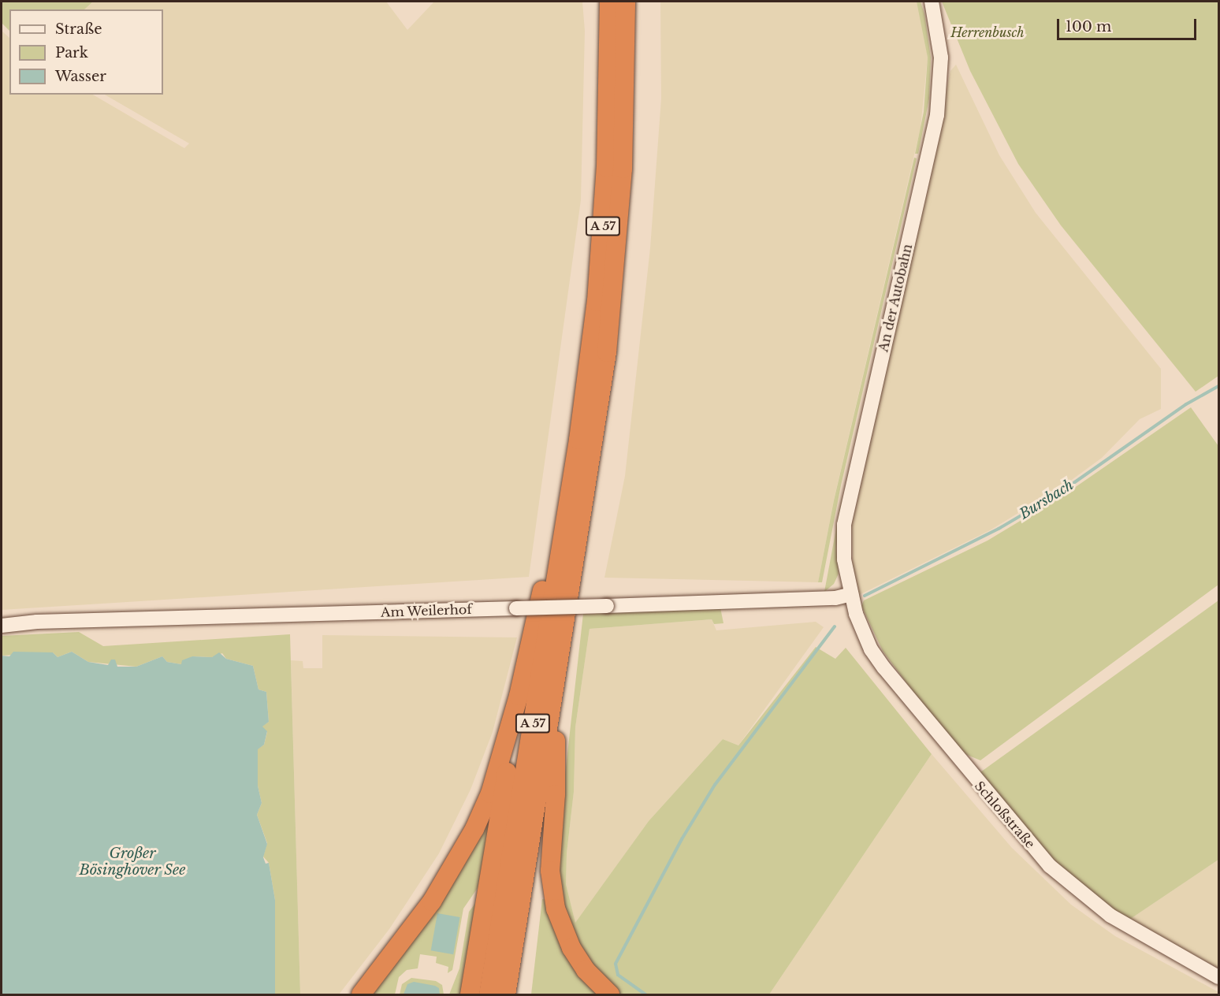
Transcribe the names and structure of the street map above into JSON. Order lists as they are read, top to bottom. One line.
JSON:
{"streets":{"highway":["A 57"],"main road":["An der Autobahn","Am Weilerhof","Schloßstraße"]},"crossings":[["An der Autobahn","Am Weilerhof"],["An der Autobahn","Schloßstraße"],["Am Weilerhof","Schloßstraße"]],"water":["Bursbach","Großer Bösinghover See"],"parks":["Herrenbusch"],"legend":["Straße","Park","Wasser"],"scale_bar":"100 m"}
